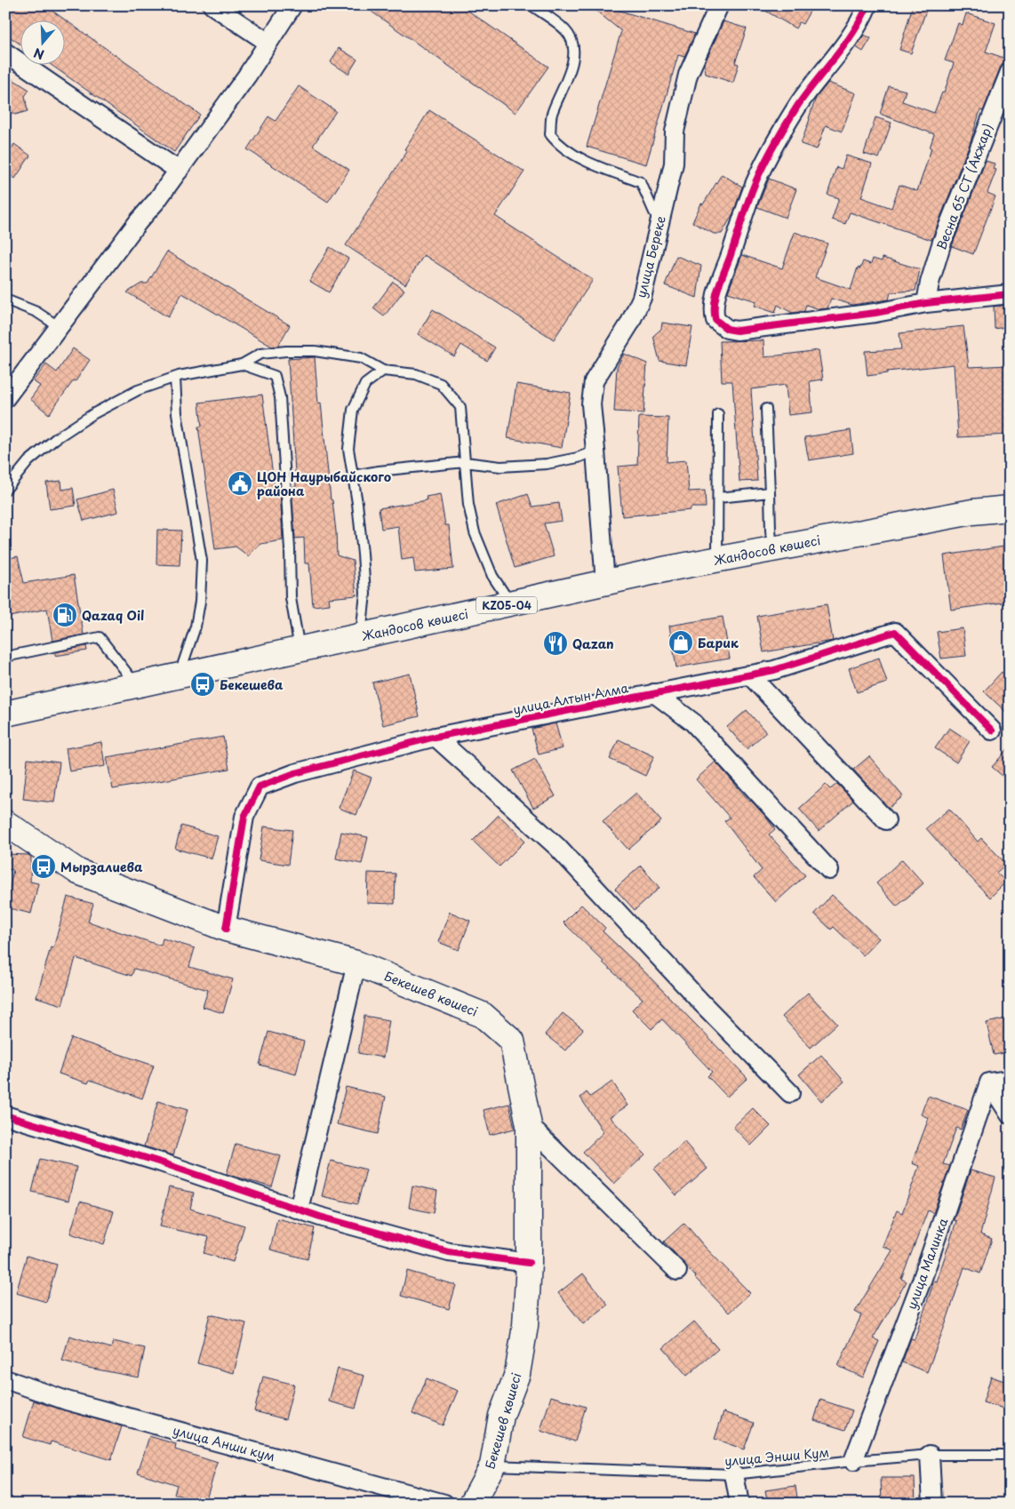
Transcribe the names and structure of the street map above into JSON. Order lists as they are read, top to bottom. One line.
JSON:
{"streets":{"main road":["Жандосов көшесі","KZ05-04","Бекешев көшесі"],"street":["Весна 65 СТ (Акжар)","улица Береке","улица Алтын Алма","улица Малинка","улица Анши кум"],"lane":["улица Энши Кум"]},"crossings":[["улица Береке","Жандосов көшесі"],["улица Алтын Алма","Бекешев көшесі"],["Бекешев көшесі","улица Энши Кум"],["улица Малинка","улица Энши Кум"]],"places":{"public building":["ЦОН Наурыбайского района"],"fuel station":["Qazaq Oil"],"shop":["Барик"],"restaurant":["Qazan"],"bus stop":["Бекешева","Мырзалиева"]},"north":"bottom"}
